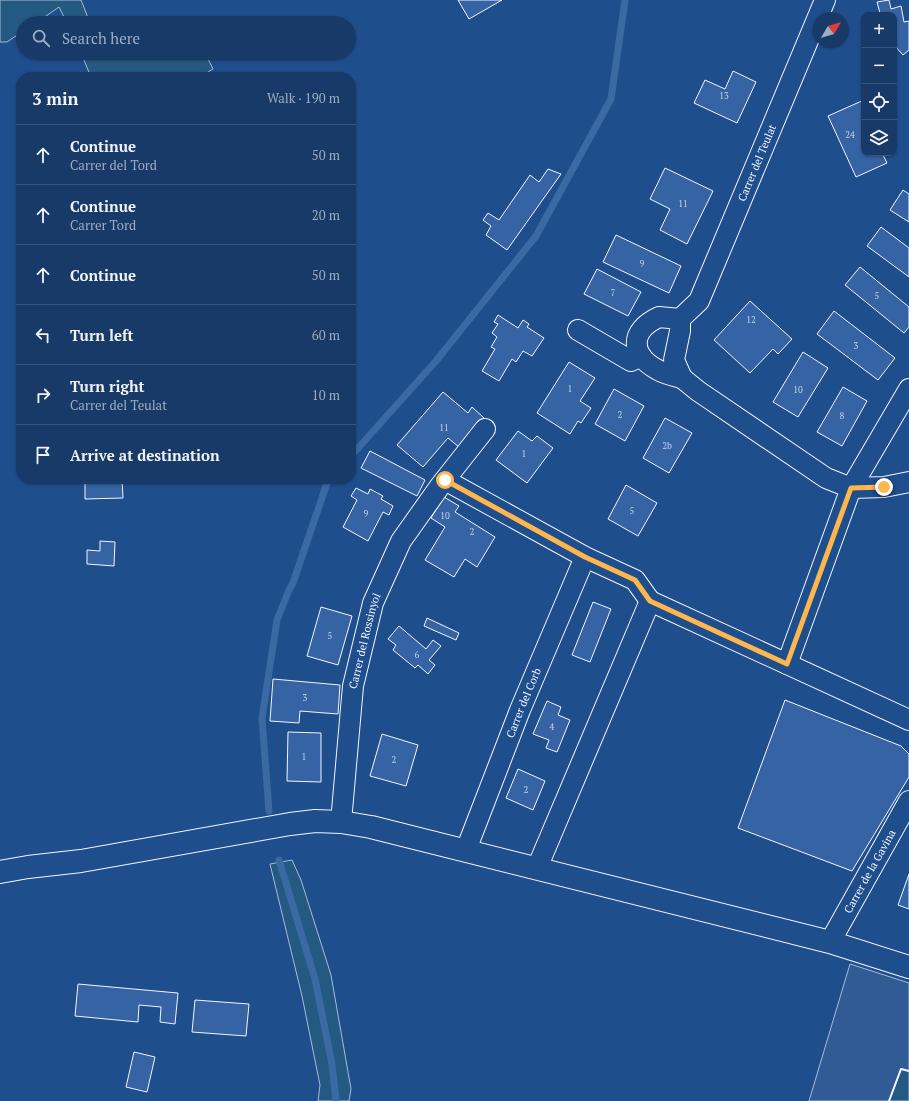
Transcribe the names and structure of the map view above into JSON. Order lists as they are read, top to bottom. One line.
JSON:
{"streets":{"street":["Carrer del Teulat","Carrer del Rossinyol","Carrer del Corb","Carrer de la Gavina"]},"house_numbers":["13","24","11","9","7","5","12","3","1","10","2","8","11","2b","1","5","9","10","2","5","6","3","4","1","2","2"],"north":"top right","page":{"map_buttons":["+","−"],"search":"Search here","heading":["3 min","Walk · 190 m"],"list":[["Continue","Carrer del Tord","50 m"],["Continue","Carrer Tord","20 m"],["Continue","50 m"],["Turn left","60 m"],["Turn right","Carrer del Teulat","10 m"],"Arrive at destination"]}}
